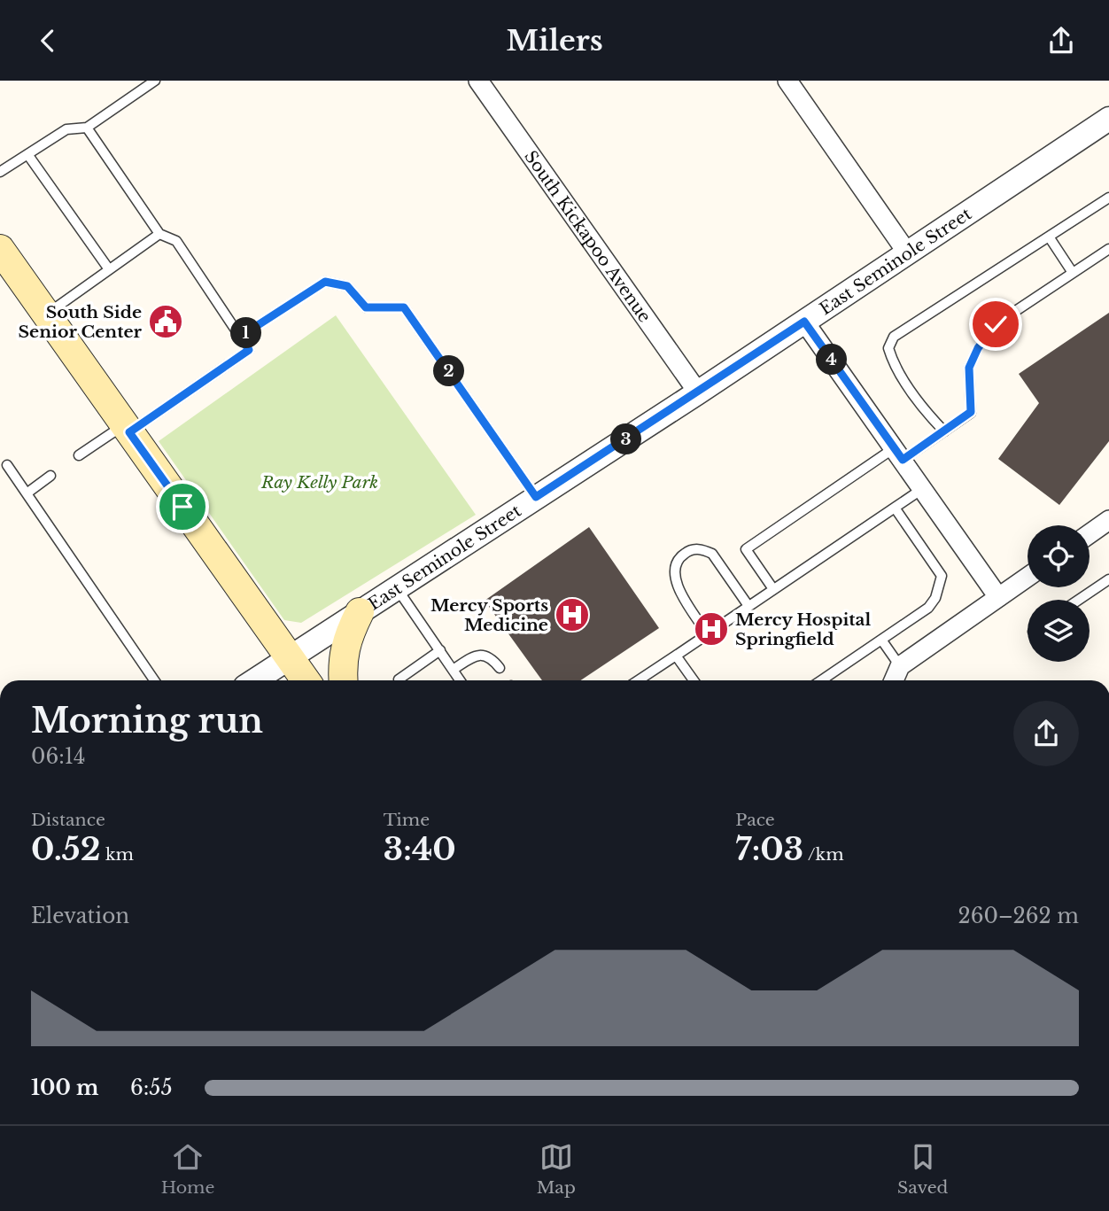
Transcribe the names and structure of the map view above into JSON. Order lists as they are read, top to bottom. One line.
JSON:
{"streets":{"street":["South Kickapoo Avenue","East Seminole Street"]},"crossings":[["South Kickapoo Avenue","East Seminole Street"]],"parks":["Ray Kelly Park"],"places":{"public building":["South Side Senior Center"],"hospital":["Mercy Sports Medicine","Mercy Hospital Springfield"]},"page":{"header":"Milers","pins":["1","4","2","3"],"heading":["Morning run","06:14"],"stats":[["Distance","0.52 km"],["Time","3:40"],["Pace","7:03 /km"]],"chart":["Elevation","260–262 m"],"list":[{"name":"100 m","note":"6:55"}],"tabs":["Home","Map","Saved"]}}
